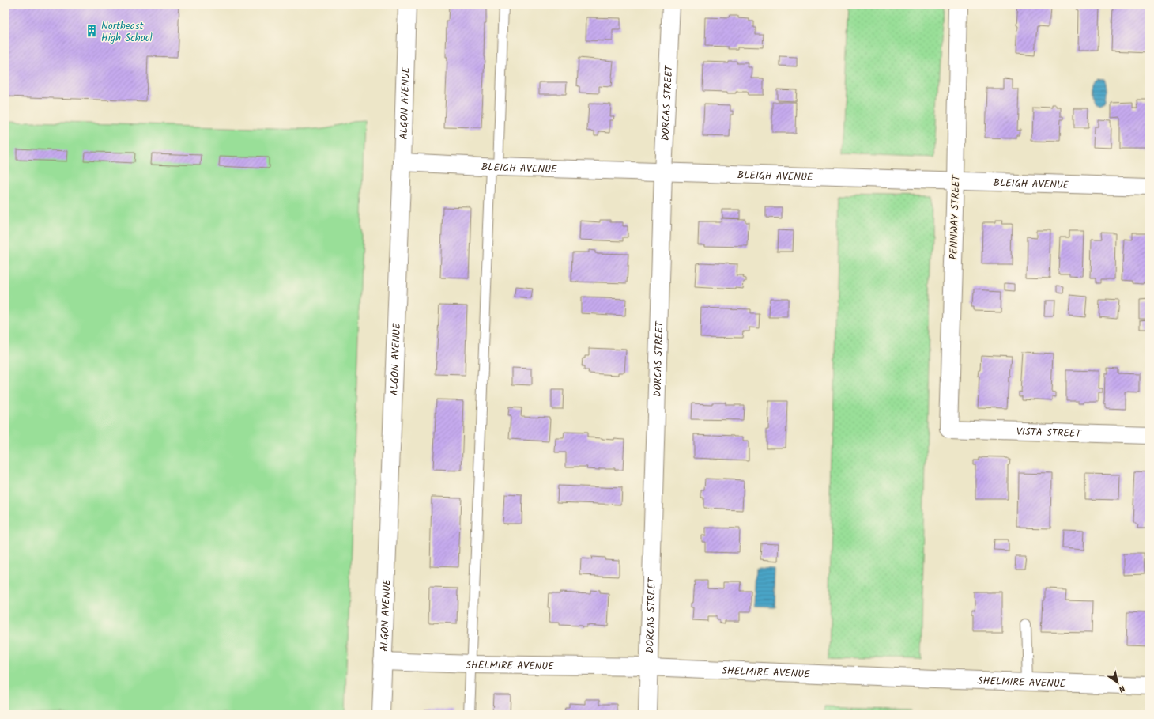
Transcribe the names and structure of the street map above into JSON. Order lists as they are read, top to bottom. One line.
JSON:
{"streets":{"street":["ALGON AVENUE","DORCAS STREET","BLEIGH AVENUE","PENNWAY STREET","VISTA STREET","SHELMIRE AVENUE"]},"crossings":[["ALGON AVENUE","BLEIGH AVENUE"],["ALGON AVENUE","SHELMIRE AVENUE"],["DORCAS STREET","BLEIGH AVENUE"],["DORCAS STREET","SHELMIRE AVENUE"],["BLEIGH AVENUE","PENNWAY STREET"],["PENNWAY STREET","VISTA STREET"]],"places":{"building":["Northeast High School"]},"north":"bottom right"}
